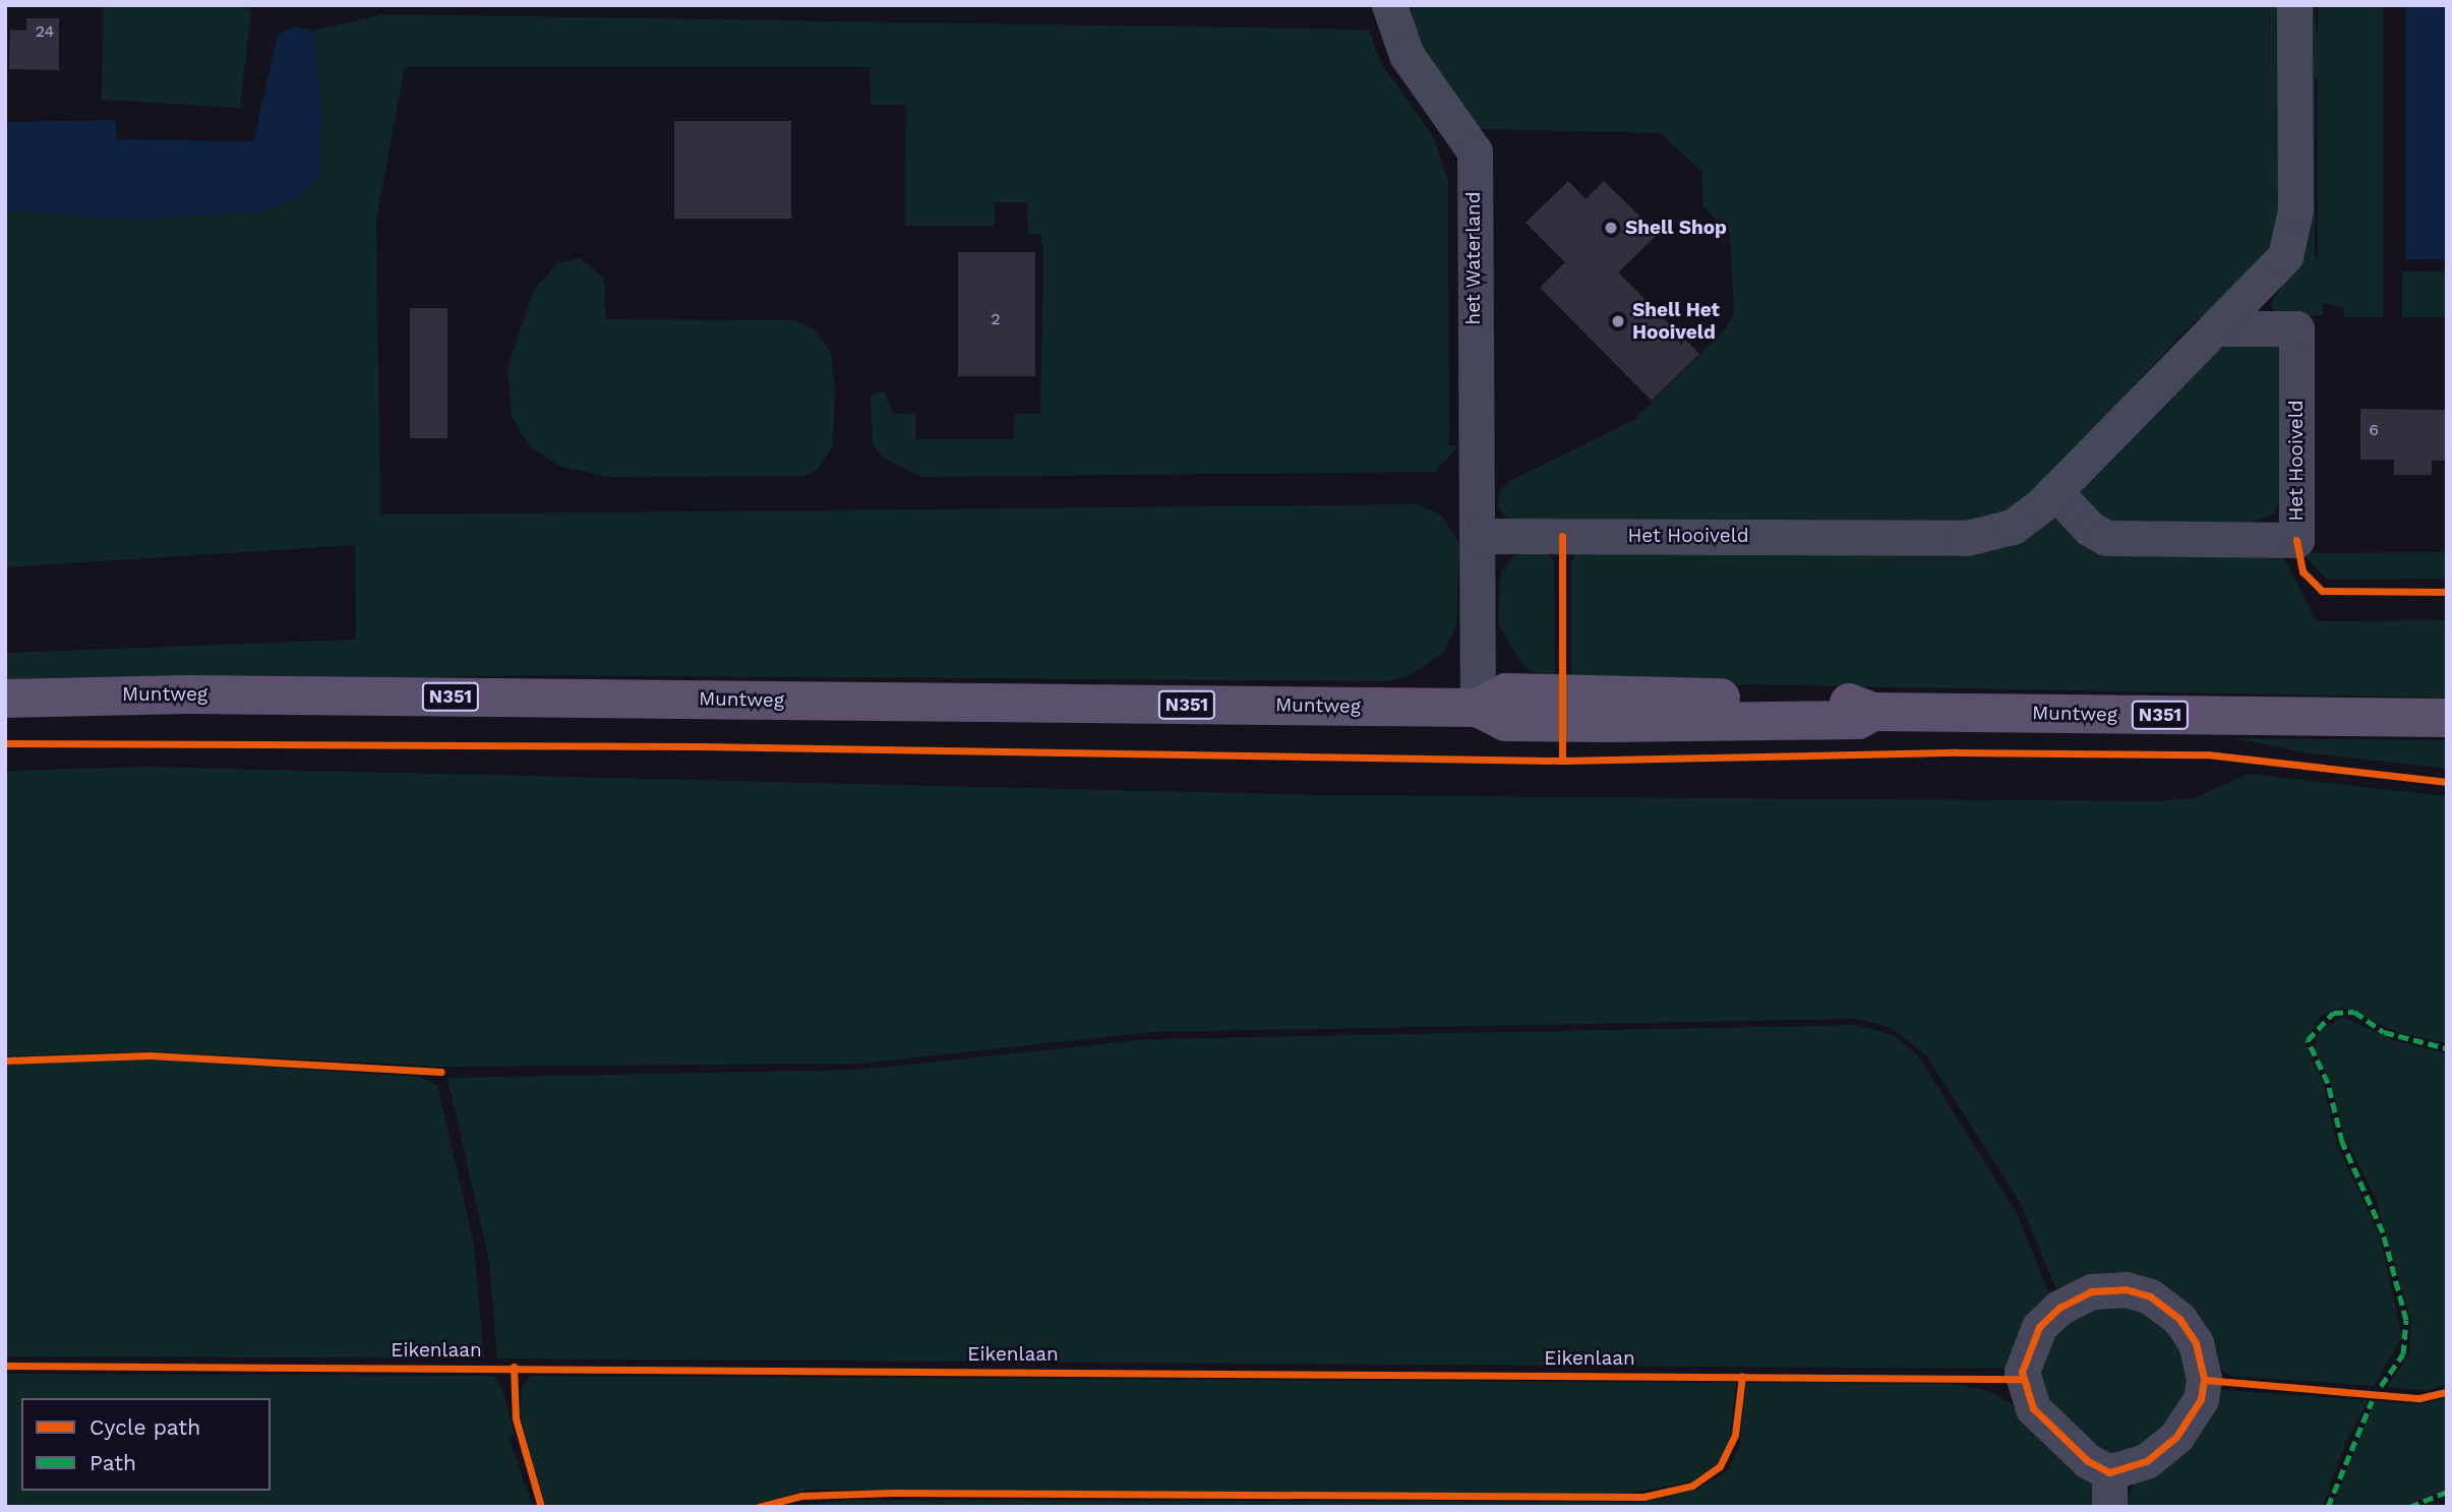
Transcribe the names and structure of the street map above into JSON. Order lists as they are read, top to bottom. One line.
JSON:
{"streets":{"main road":["Muntweg","N351"],"street":["het Waterland","Het Hooiveld"],"cycle path":["Eikenlaan"]},"crossings":[["het Waterland","Het Hooiveld"]],"places":["Shell Shop","Shell Het Hooiveld"],"house_numbers":["24","2","6"],"legend":["Cycle path","Path"]}
